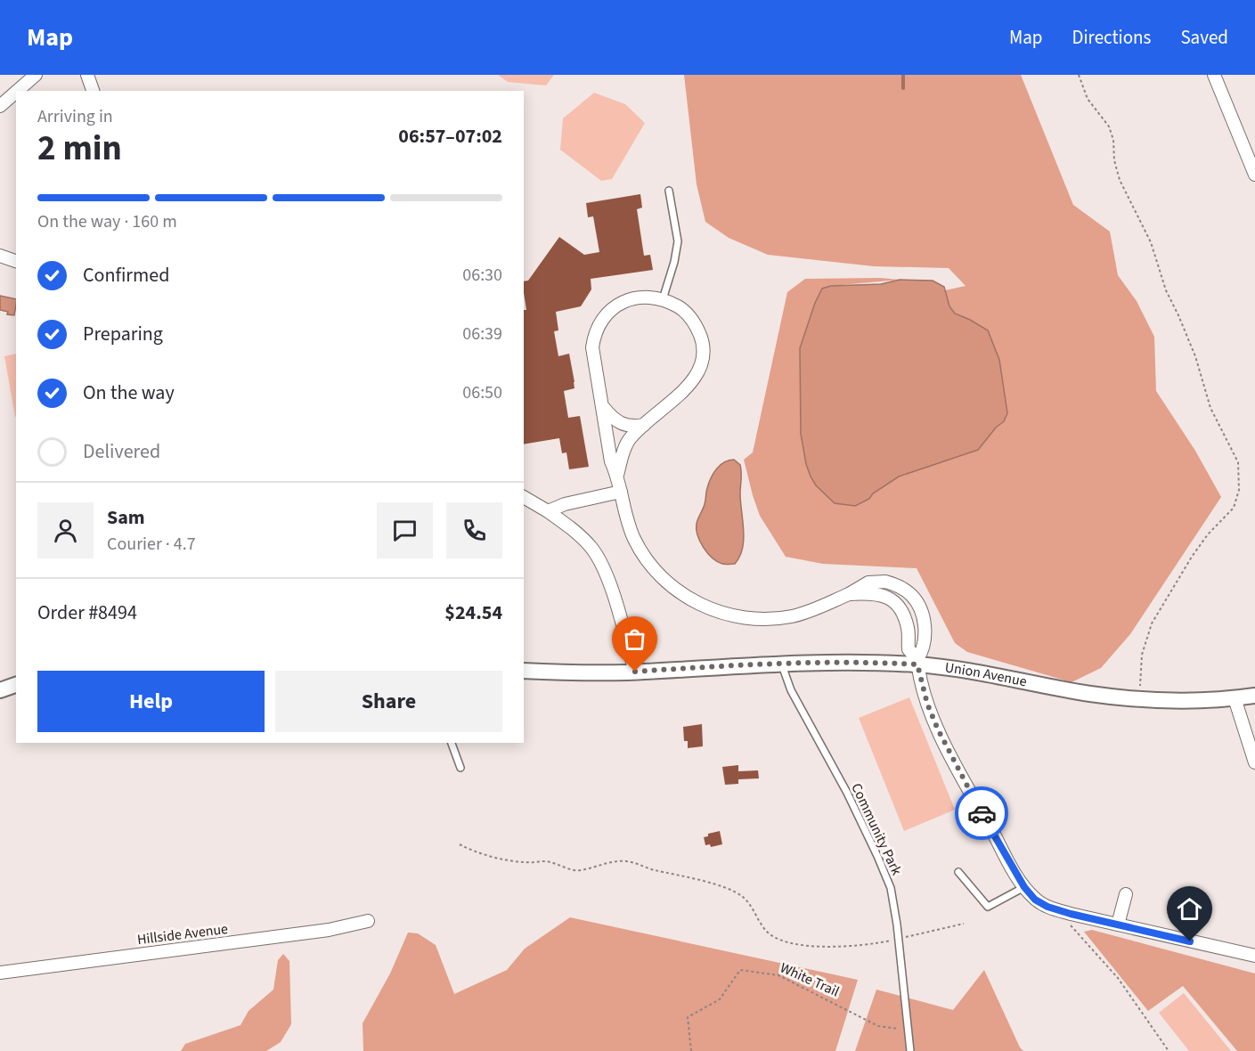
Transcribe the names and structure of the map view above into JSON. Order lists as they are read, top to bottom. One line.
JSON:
{"streets":{"street":["Union Avenue","Hillside Avenue"],"lane":["Community Park"],"path":["White Trail"]},"crossings":[["Union Avenue","Community Park"],["Community Park","White Trail"]],"page":{"header":"Map","nav":["Map","Directions","Saved"],"heading":["2 min","Arriving in","06:57–07:02"],"panel":["Sam","Courier · 4.7","Order #8494","$24.54"],"bar":"On the way · 160 m","list":[["Confirmed","06:30"],["Preparing","06:39"],["On the way","06:50"],"Delivered"],"buttons":["Help","Share"]}}
